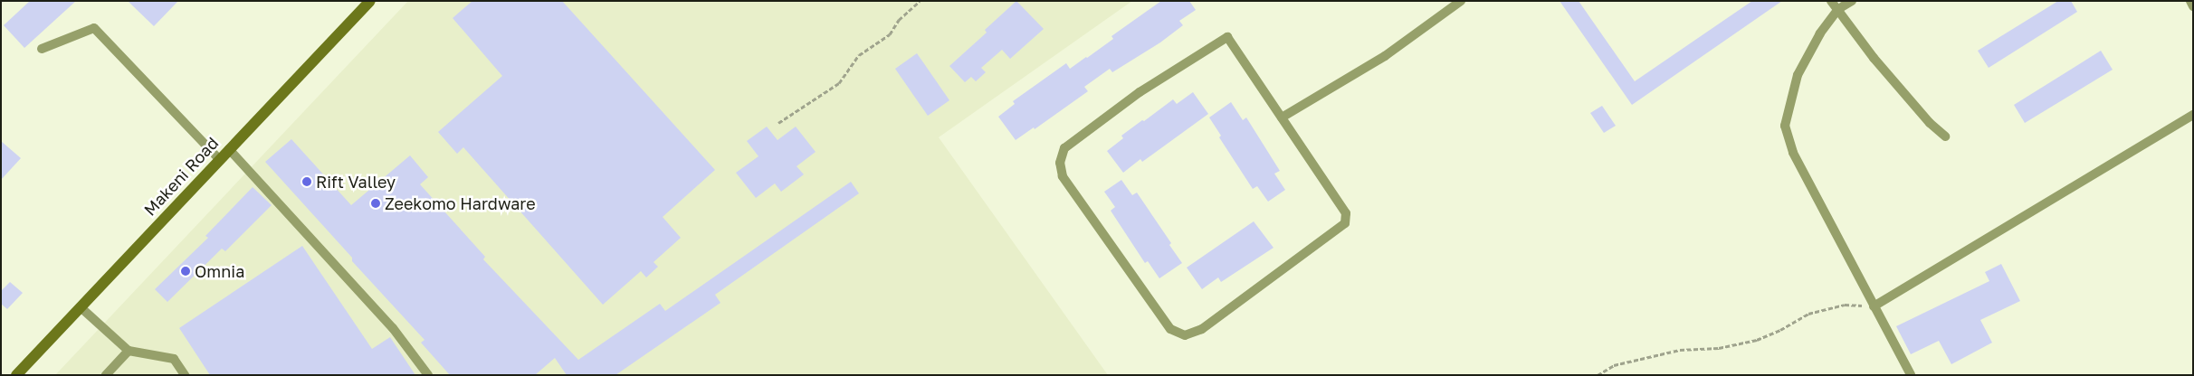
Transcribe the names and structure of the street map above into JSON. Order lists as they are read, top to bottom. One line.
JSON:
{"streets":{"main road":["Makeni Road"]},"places":["Rift Valley","Zeekomo Hardware","Omnia"]}
